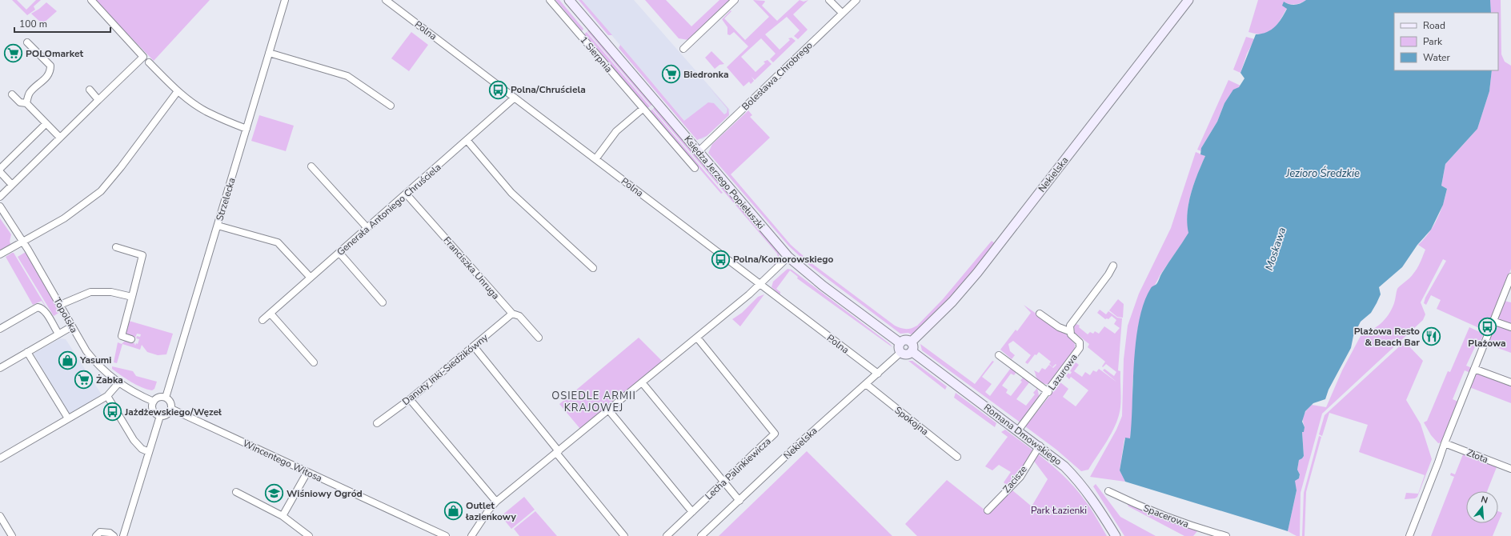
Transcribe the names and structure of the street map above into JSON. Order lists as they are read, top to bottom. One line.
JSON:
{"streets":{"street":["Polna","1 Sierpnia","Bolesława Chrobrego","Nekielska","Księdza Jerzego Popiełuszki","Strzelecka","Generała Antoniego Chruściela","Franciszka Unruga","Topolska","Danuty Inki-Siedzikówny","Lazurowa","Spokojna","Romana Dmowskiego","Złota","Wincentego Witosa","Lecha Palinkiewicza","Zacisze","Spacerowa"]},"crossings":[["Polna","Nekielska"],["Polna","Generała Antoniego Chruściela"],["Bolesława Chrobrego","Księdza Jerzego Popiełuszki"],["Nekielska","Księdza Jerzego Popiełuszki"],["Nekielska","Spokojna"],["Nekielska","Romana Dmowskiego"],["Księdza Jerzego Popiełuszki","Romana Dmowskiego"],["Strzelecka","Topolska"],["Strzelecka","Wincentego Witosa"],["Generała Antoniego Chruściela","Franciszka Unruga"],["Franciszka Unruga","Danuty Inki-Siedzikówny"],["Topolska","Wincentego Witosa"],["Lazurowa","Romana Dmowskiego"],["Romana Dmowskiego","Zacisze"]],"districts":["OSIEDLE ARMII KRAJOWEJ"],"water":["Jezioro Średzkie","Moskawa"],"parks":["Park Łazienki"],"places":{"supermarket":["POLOmarket","Biedronka","Żabka"],"bus stop":["Polna/Chruściela","Polna/Komorowskiego","Plażowa","Jażdżewskiego/Węzeł"],"restaurant":["Plażowa Resto & Beach Bar"],"shop":["Yasumi","Outlet łazienkowy"],"school or university":["Wiśniowy Ogród"]},"legend":["Road","Park","Water"],"scale_bar":"100 m","north":"top"}
